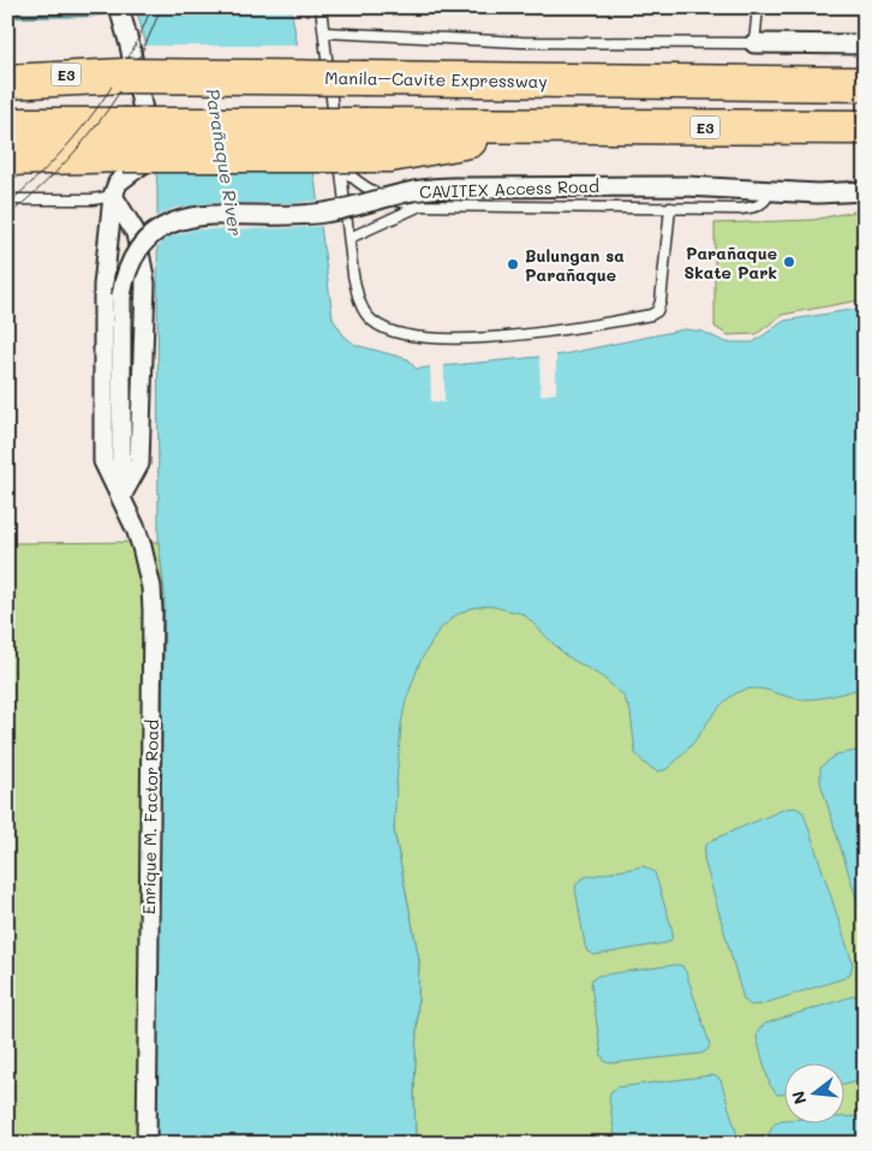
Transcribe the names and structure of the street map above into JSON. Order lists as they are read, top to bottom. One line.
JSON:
{"streets":{"highway":["E3","Manila–Cavite Expressway"],"street":["CAVITEX Access Road","Enrique M. Factor Road"]},"crossings":[["CAVITEX Access Road","Enrique M. Factor Road"]],"water":["Parañaque River"],"places":["Parañaque Skate Park","Bulungan sa Parañaque"],"north":"left"}
